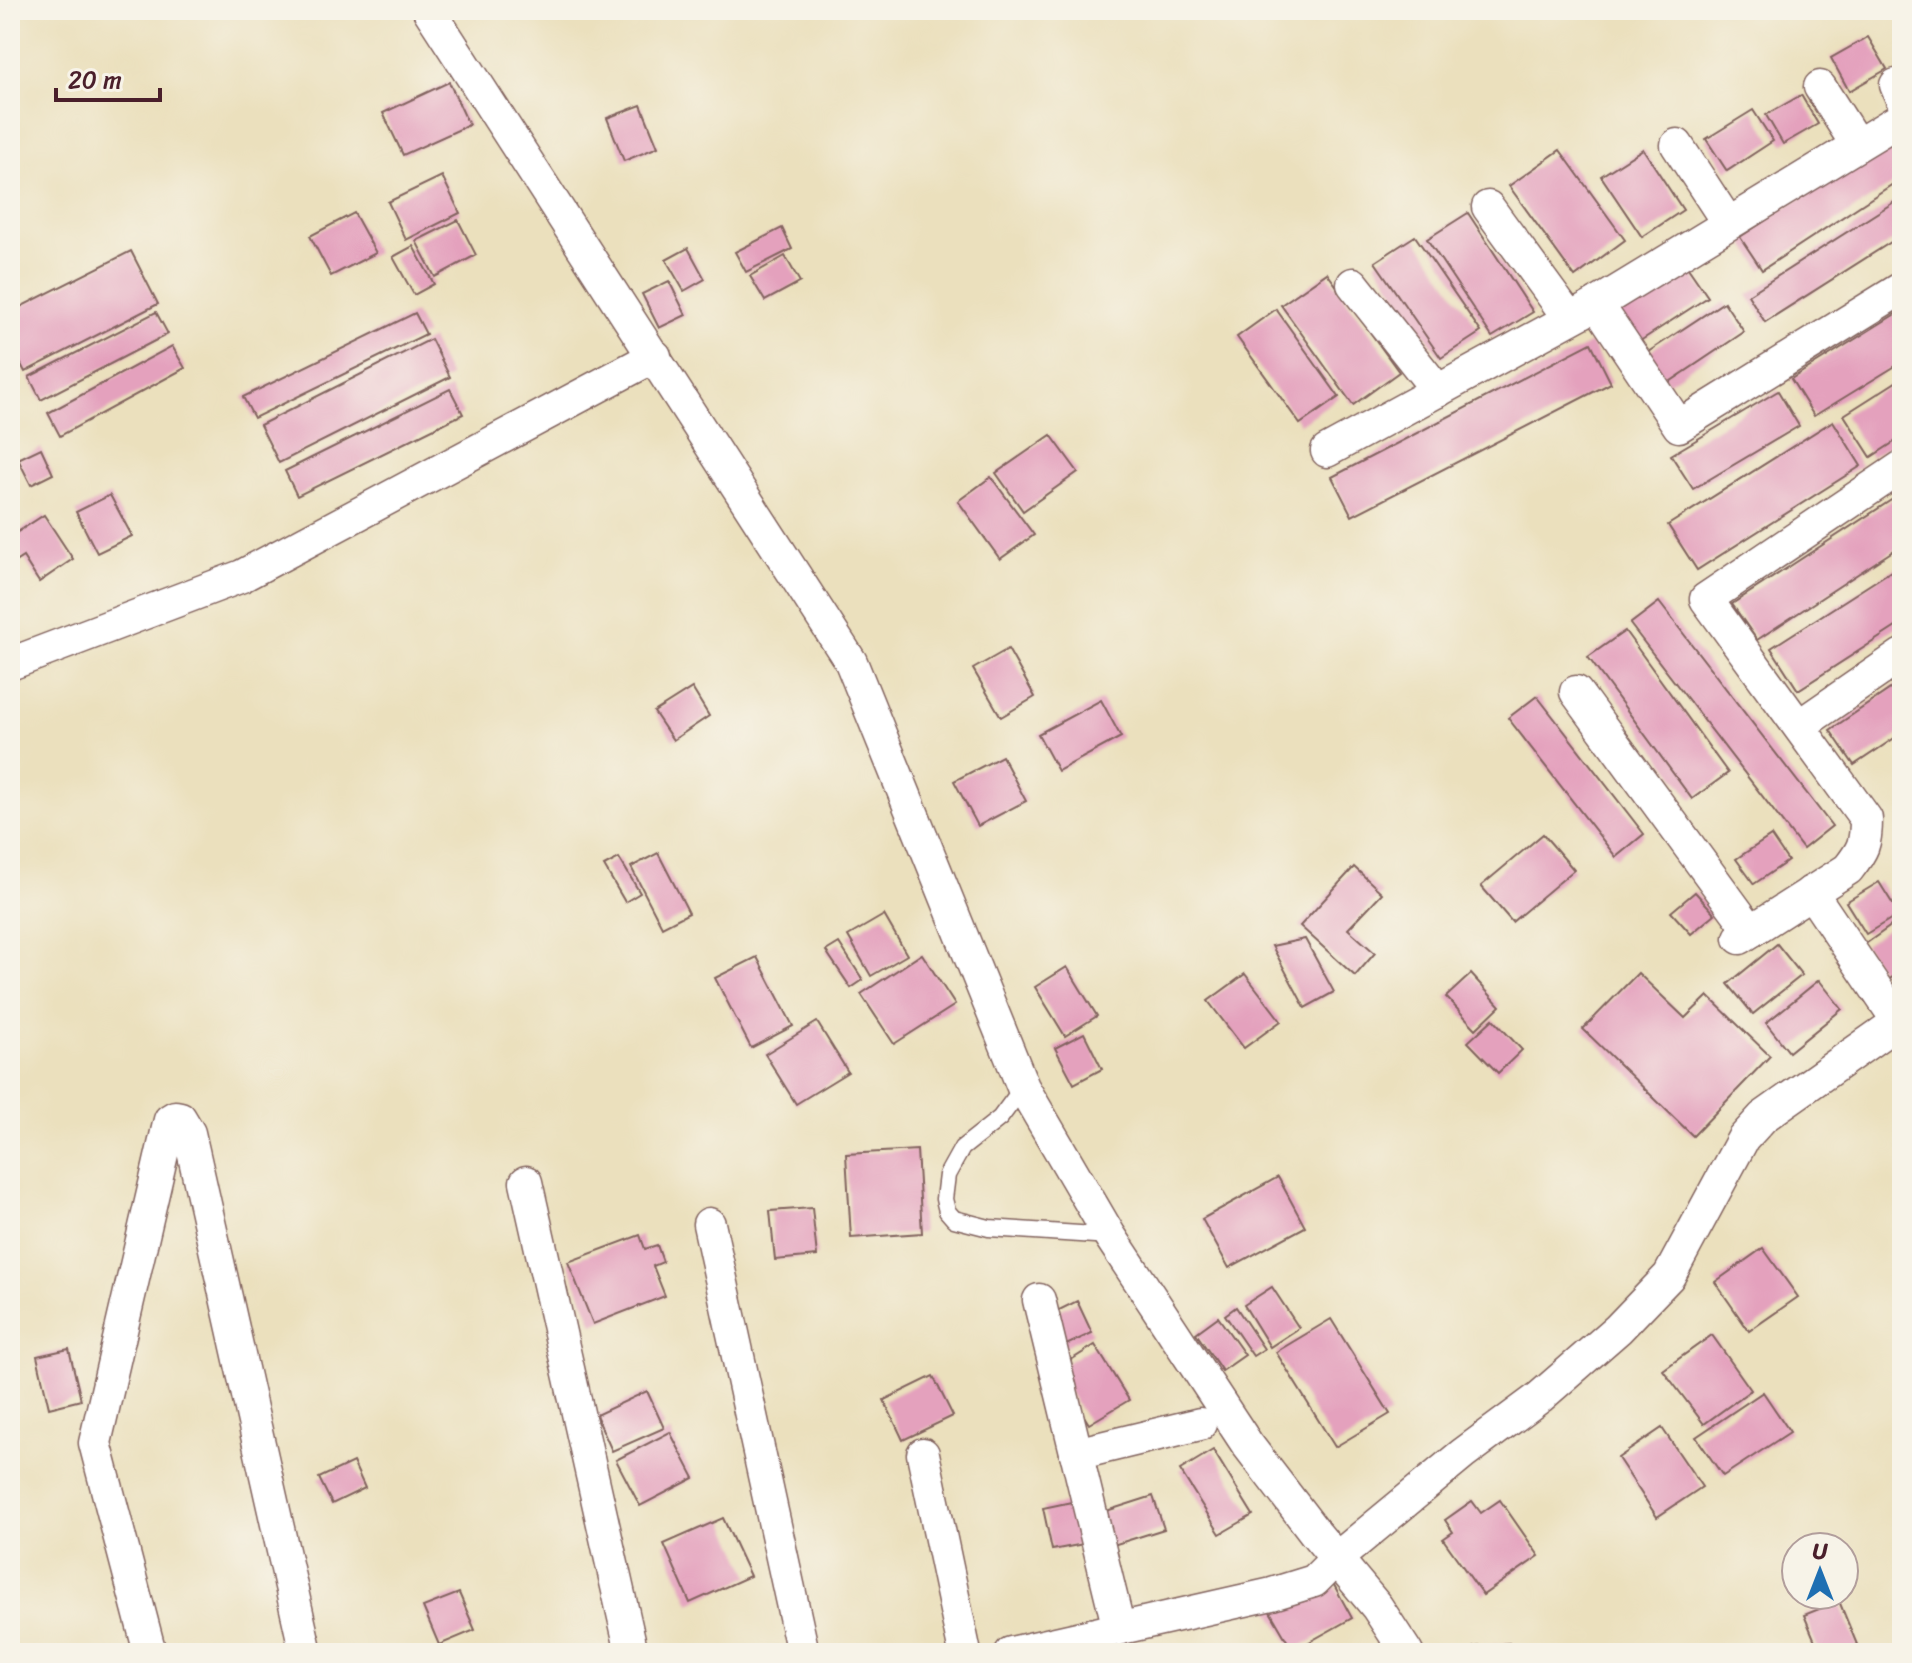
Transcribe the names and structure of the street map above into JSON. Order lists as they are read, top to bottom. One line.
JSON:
{"scale_bar":"20 m","north":"top"}
